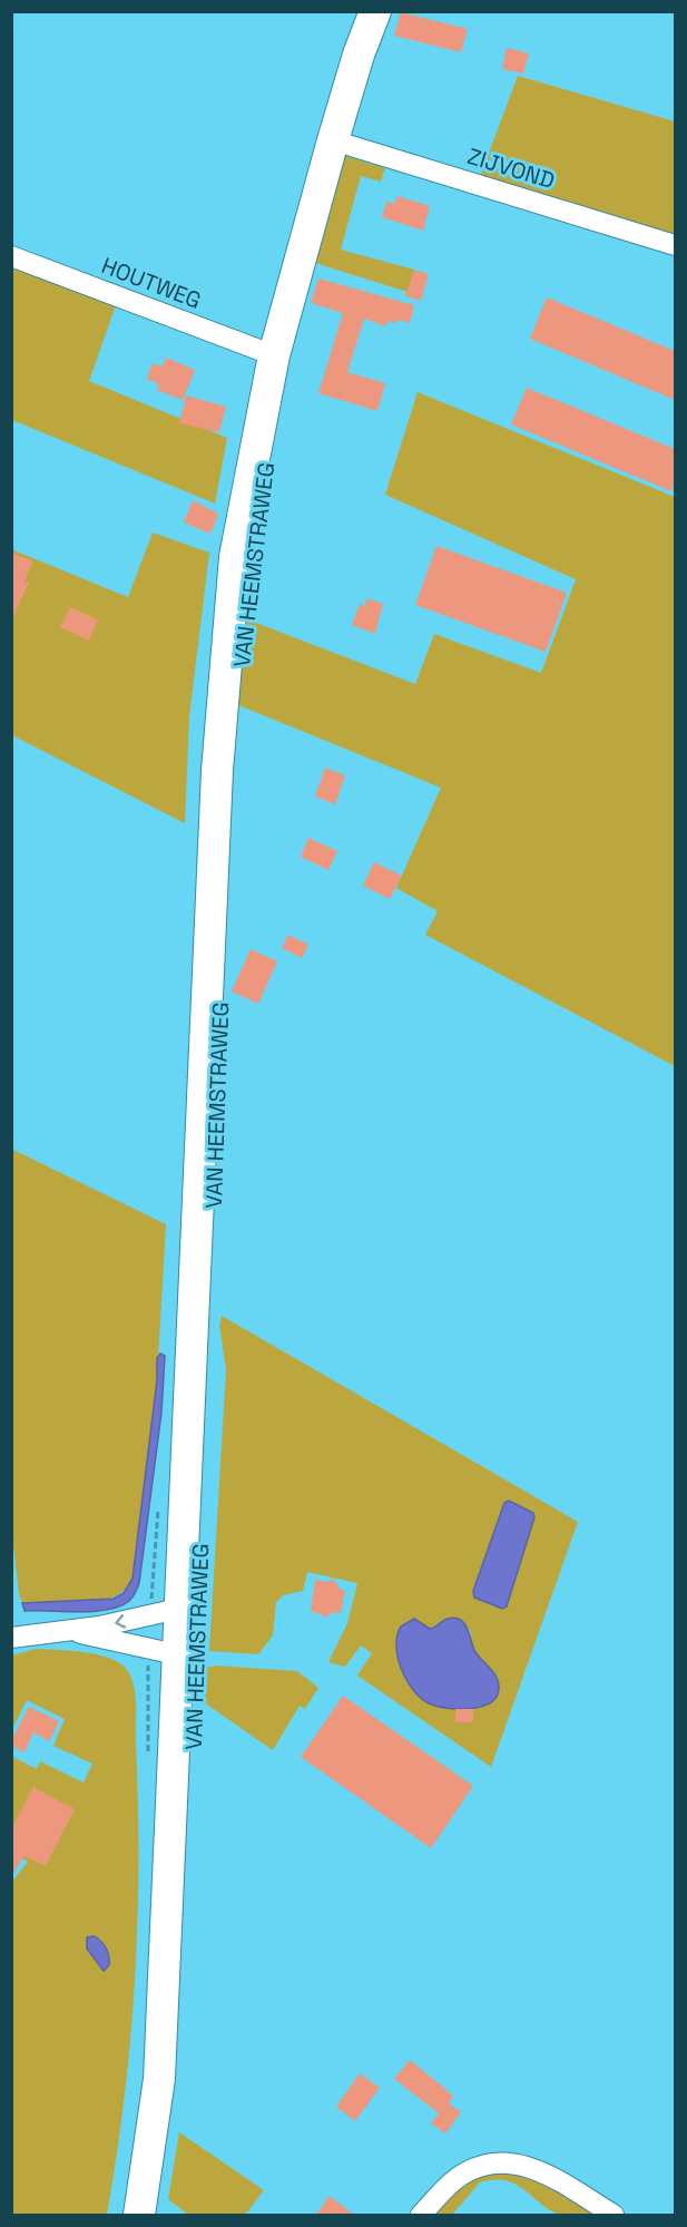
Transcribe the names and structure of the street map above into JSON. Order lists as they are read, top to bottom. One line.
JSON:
{"streets":{"main road":["VAN HEEMSTRAWEG"],"street":["ZIJVOND","HOUTWEG"]},"crossings":[["ZIJVOND","VAN HEEMSTRAWEG"],["HOUTWEG","VAN HEEMSTRAWEG"]]}
